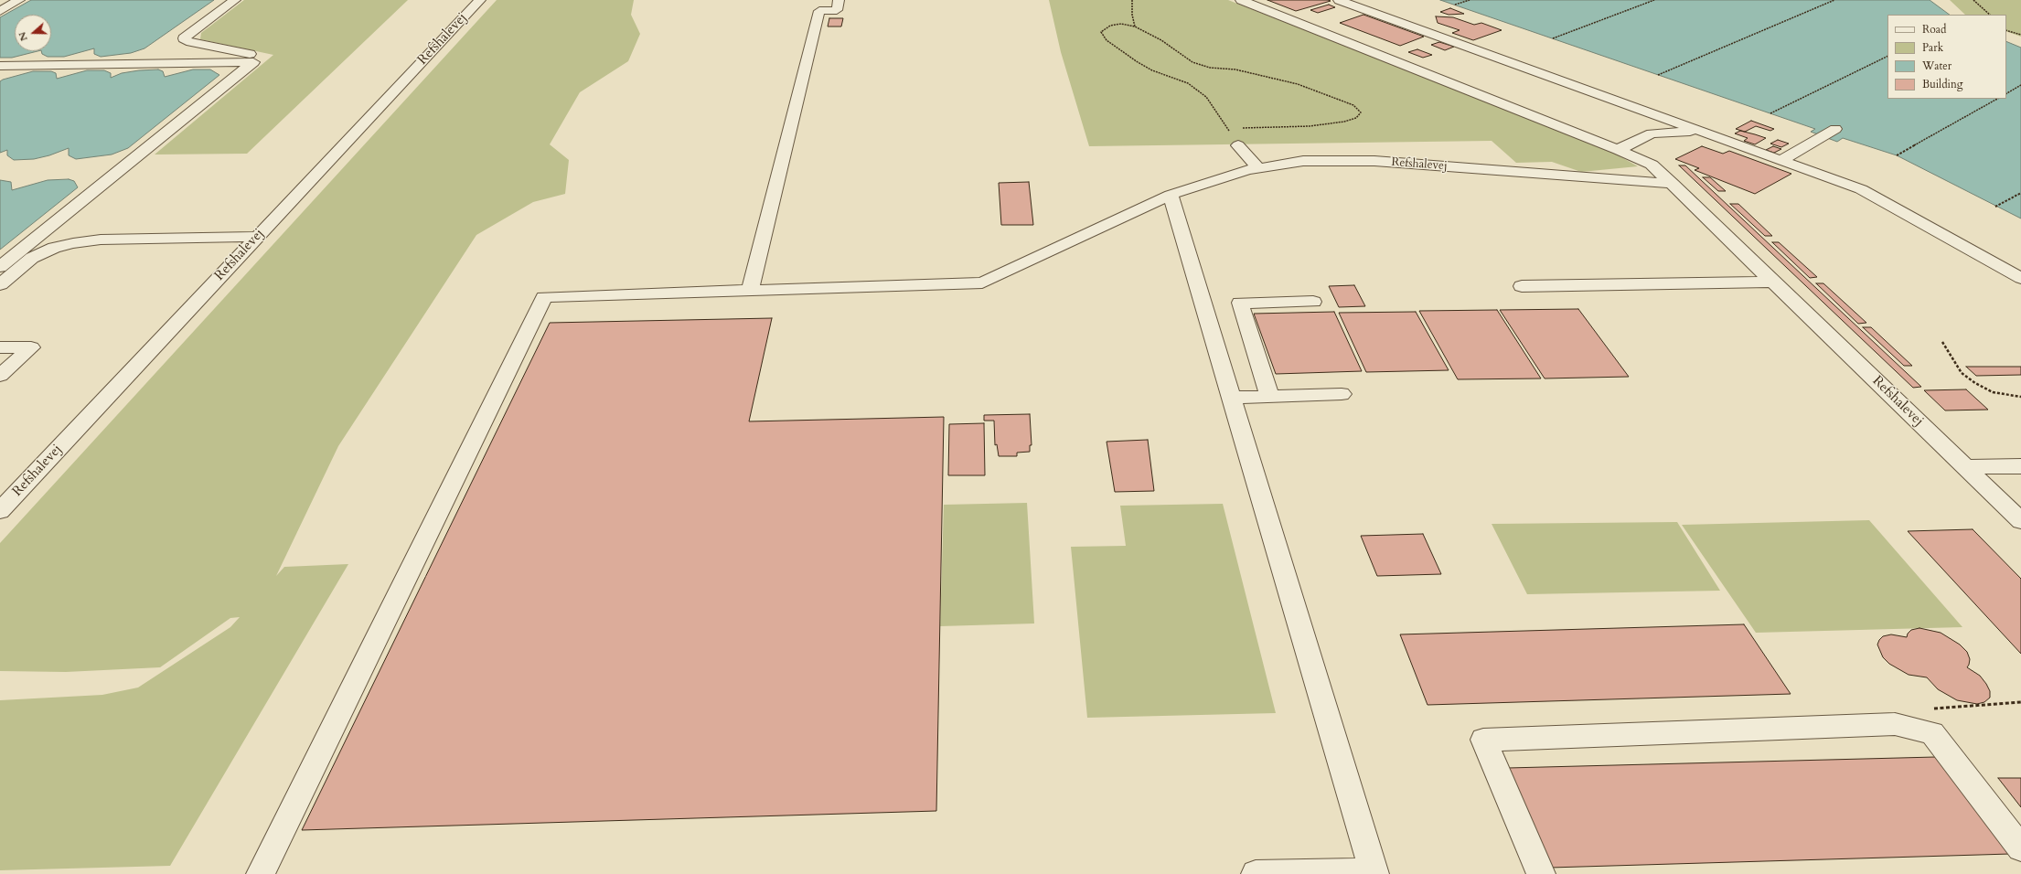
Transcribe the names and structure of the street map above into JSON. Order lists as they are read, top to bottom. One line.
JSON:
{"streets":{"street":["Refshalevej"]},"legend":["Road","Park","Water","Building"],"north":"left"}
